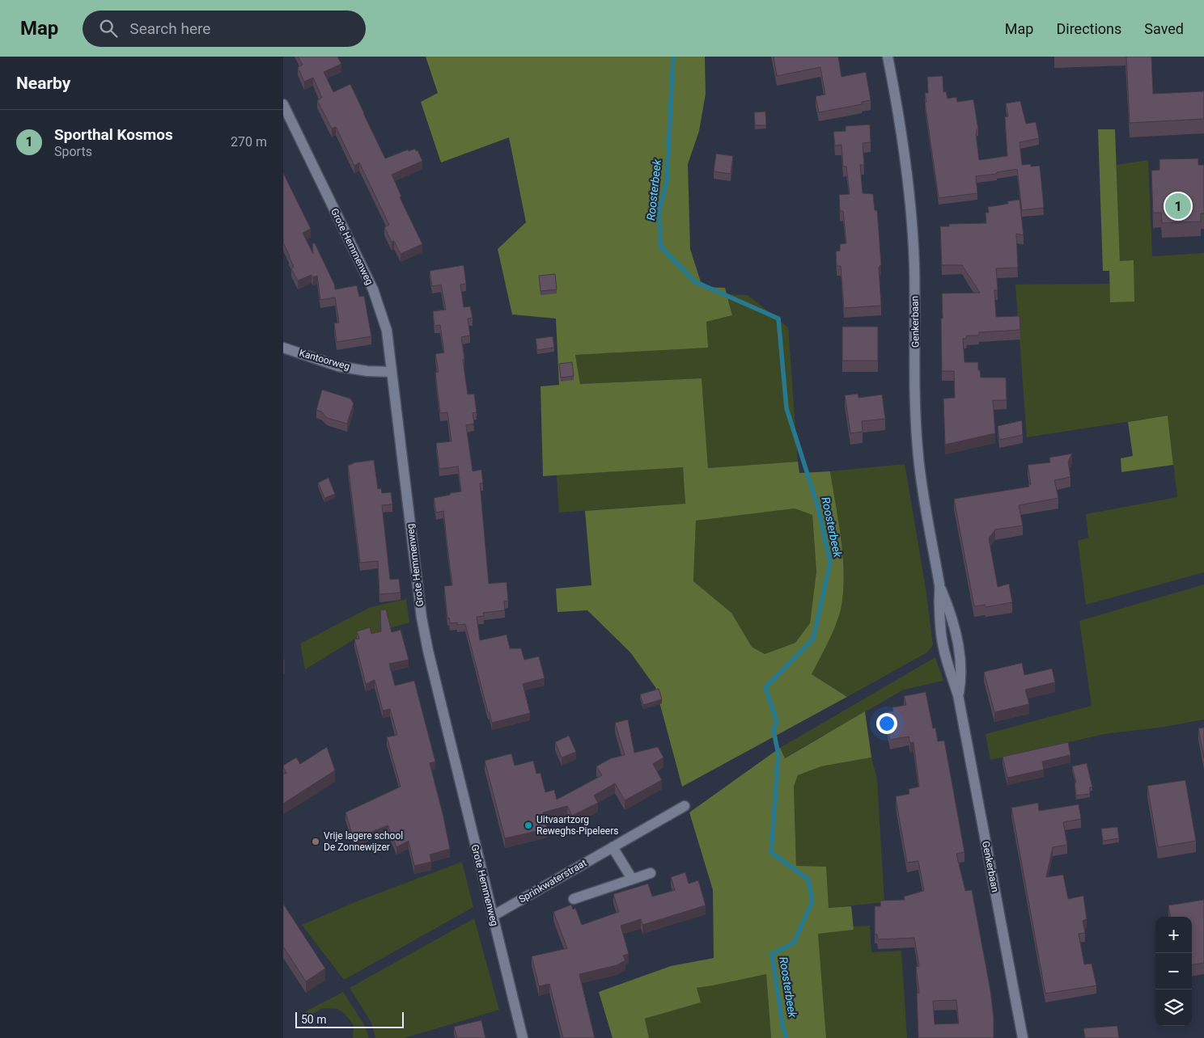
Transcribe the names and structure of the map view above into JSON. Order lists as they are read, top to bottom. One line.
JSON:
{"streets":{"street":["Grote Hemmenweg","Genkerbaan","Kantoorweg","Sprinkwaterstraat"]},"crossings":[["Grote Hemmenweg","Kantoorweg"],["Grote Hemmenweg","Sprinkwaterstraat"]],"water":["Roosterbeek"],"places":["Uitvaartzorg Reweghs-Pipeleers","Vrije lagere school De Zonnewijzer"],"scale_bar":"50 m","page":{"header":"Map","search":"Search here","nav":["Map","Directions","Saved"],"heading":"Nearby","list":[{"mark":"1","name":"Sporthal Kosmos","note":"Sports","value":"270 m"}],"pins":"1","map_buttons":["+","−"],"scale":"50 m"}}
